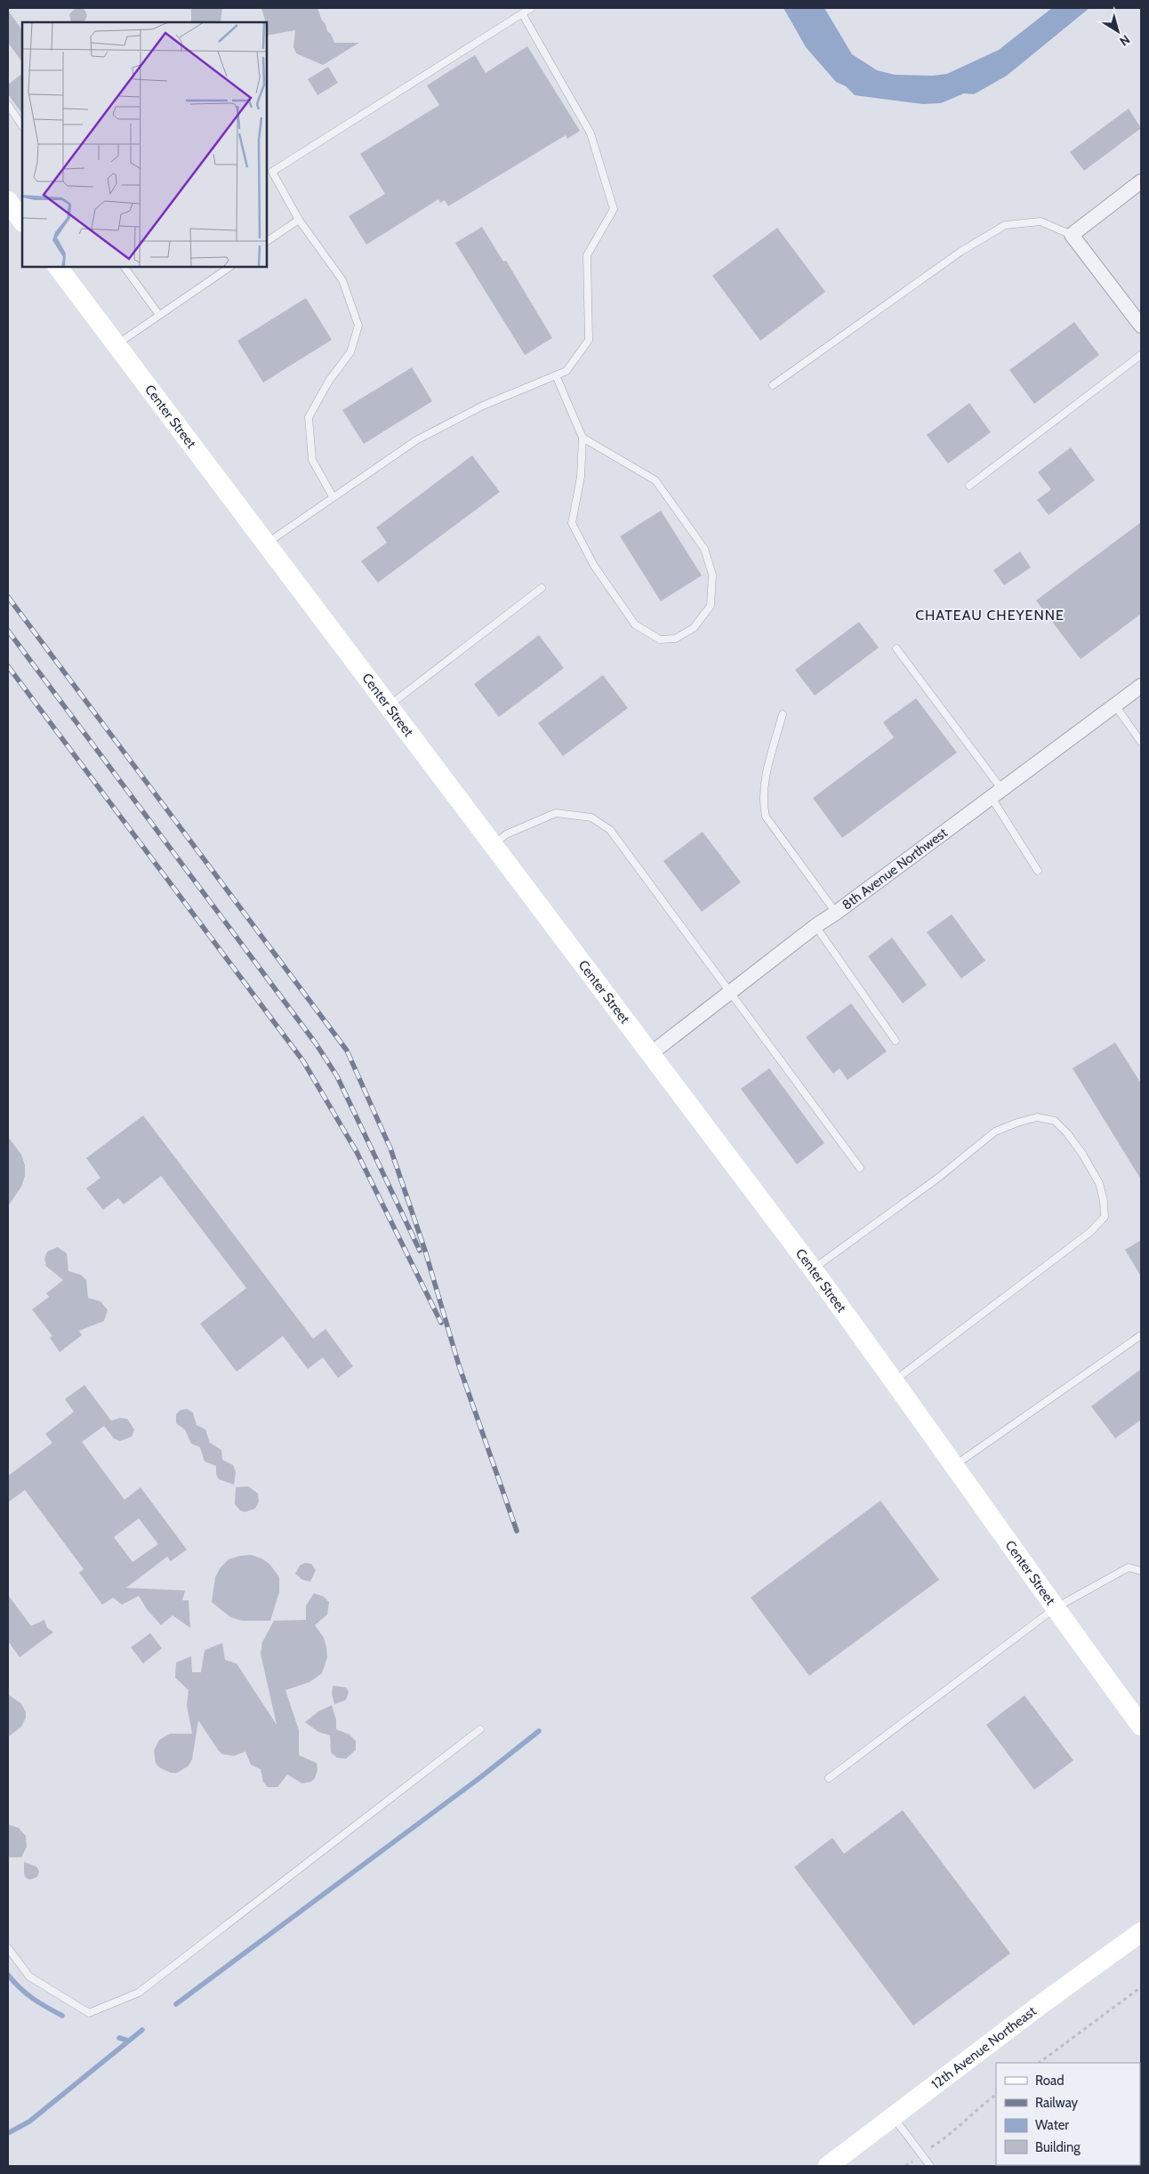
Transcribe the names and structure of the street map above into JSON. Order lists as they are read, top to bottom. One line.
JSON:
{"streets":{"main road":["Center Street","12th Avenue Northeast"],"street":["8th Avenue Northwest"]},"crossings":[["Center Street","8th Avenue Northwest"]],"districts":["CHATEAU CHEYENNE"],"legend":["Road","Railway","Water","Building"],"north":"bottom right"}
